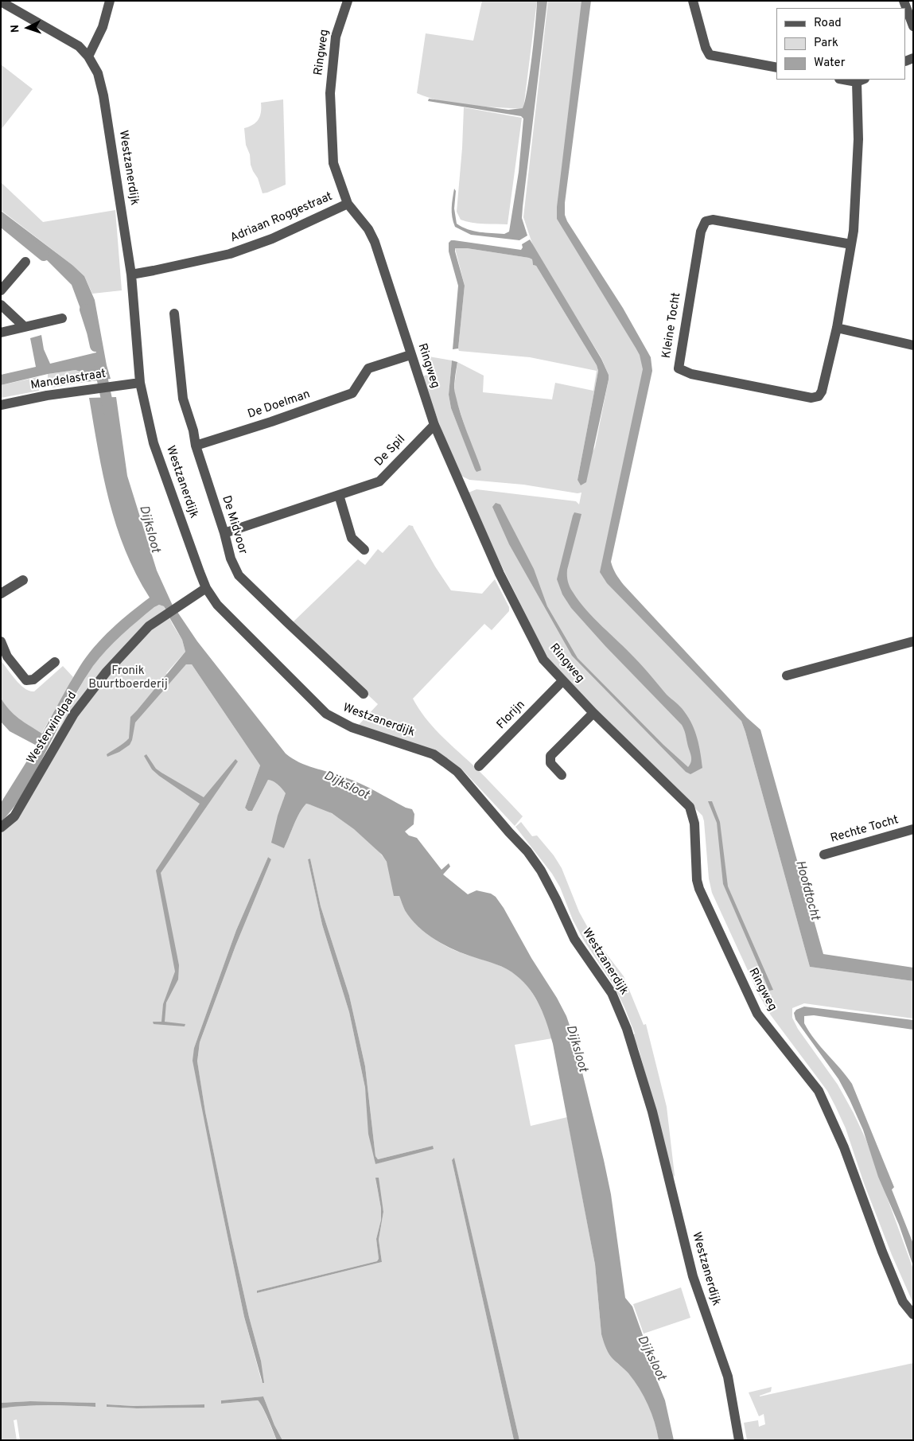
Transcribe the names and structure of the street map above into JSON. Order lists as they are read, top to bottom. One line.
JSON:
{"streets":{"street":["Ringweg","Westzanerdijk","Adriaan Roggestraat","Kleine Tocht","Mandelastraat","De Doelman","De Spil","De Midvoor","Florijn","Westerwindpad","Rechte Tocht"]},"crossings":[["Ringweg","Adriaan Roggestraat"],["Ringweg","De Doelman"],["Ringweg","De Spil"],["Ringweg","Florijn"],["Westzanerdijk","Adriaan Roggestraat"],["Westzanerdijk","Mandelastraat"],["Westzanerdijk","Westerwindpad"],["De Doelman","De Midvoor"],["De Spil","De Midvoor"]],"water":["Dijksloot","Hoofdtocht"],"parks":["Fronik Buurtboerderij"],"legend":["Road","Park","Water"],"north":"left"}
